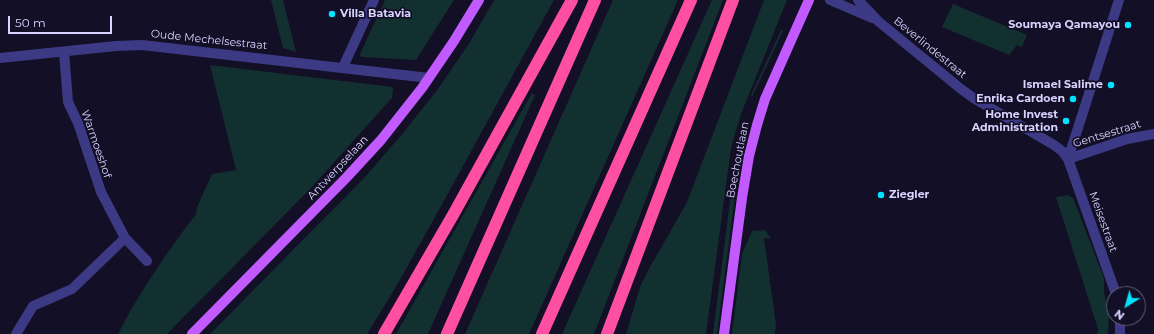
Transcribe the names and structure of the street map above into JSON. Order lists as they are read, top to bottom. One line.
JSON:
{"streets":{"main road":["Boechoutlaan","Antwerpselaan"],"street":["Oude Mechelsestraat","Beverlindestraat","Gentsestraat","Warmoeshof","Meisestraat"]},"crossings":[["Oude Mechelsestraat","Warmoeshof"],["Oude Mechelsestraat","Antwerpselaan"],["Beverlindestraat","Gentsestraat"],["Beverlindestraat","Meisestraat"],["Gentsestraat","Meisestraat"]],"places":["Villa Batavia","Soumaya Qamayou","Ismael Salime","Enrika Cardoen","Home Invest Administration","Ziegler"],"scale_bar":"50 m","north":"bottom left"}
